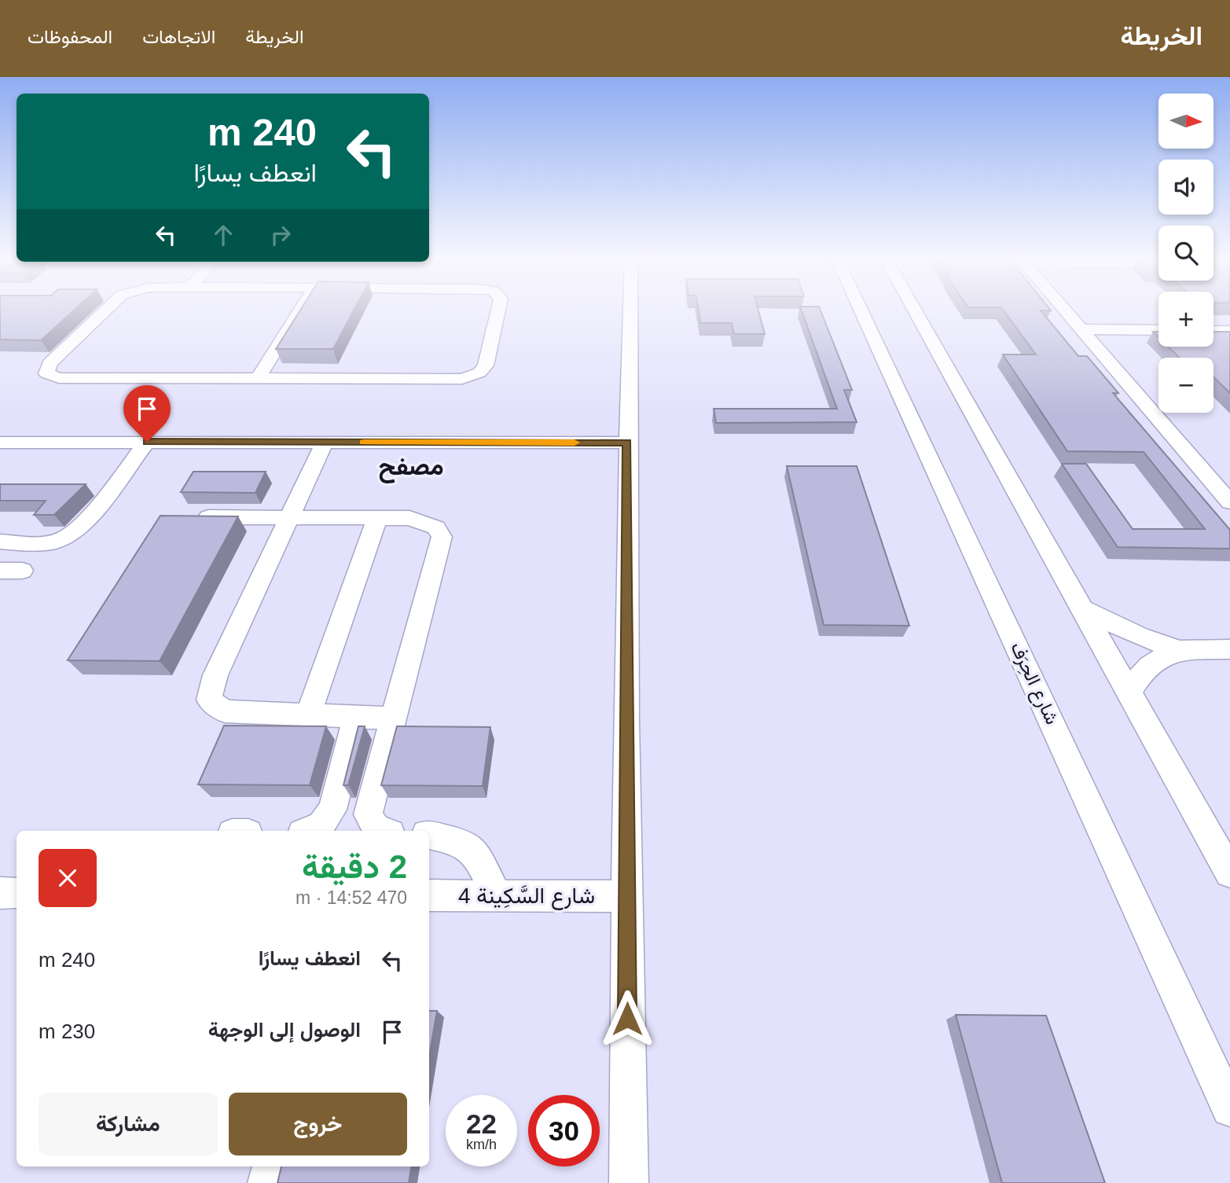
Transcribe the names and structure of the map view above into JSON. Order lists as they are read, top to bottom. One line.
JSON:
{"streets":{"street":["شارع الحِرَف","شارع السَّكِينة 4"]},"districts":["مصفح"],"north":"right","page":{"header":"الخريطة","nav":["الخريطة","الاتجاهات","المحفوظات"],"map_buttons":["+","−"],"turn":["240 m","انعطف يسارًا"],"heading":["2 دقيقة","470 m · 14:52"],"list":[{"name":"انعطف يسارًا","value":"240 m"},{"name":"الوصول إلى الوجهة","value":"230 m"}],"buttons":["خروج","مشاركة"],"speed":"22 km/h","limit":"30"}}
